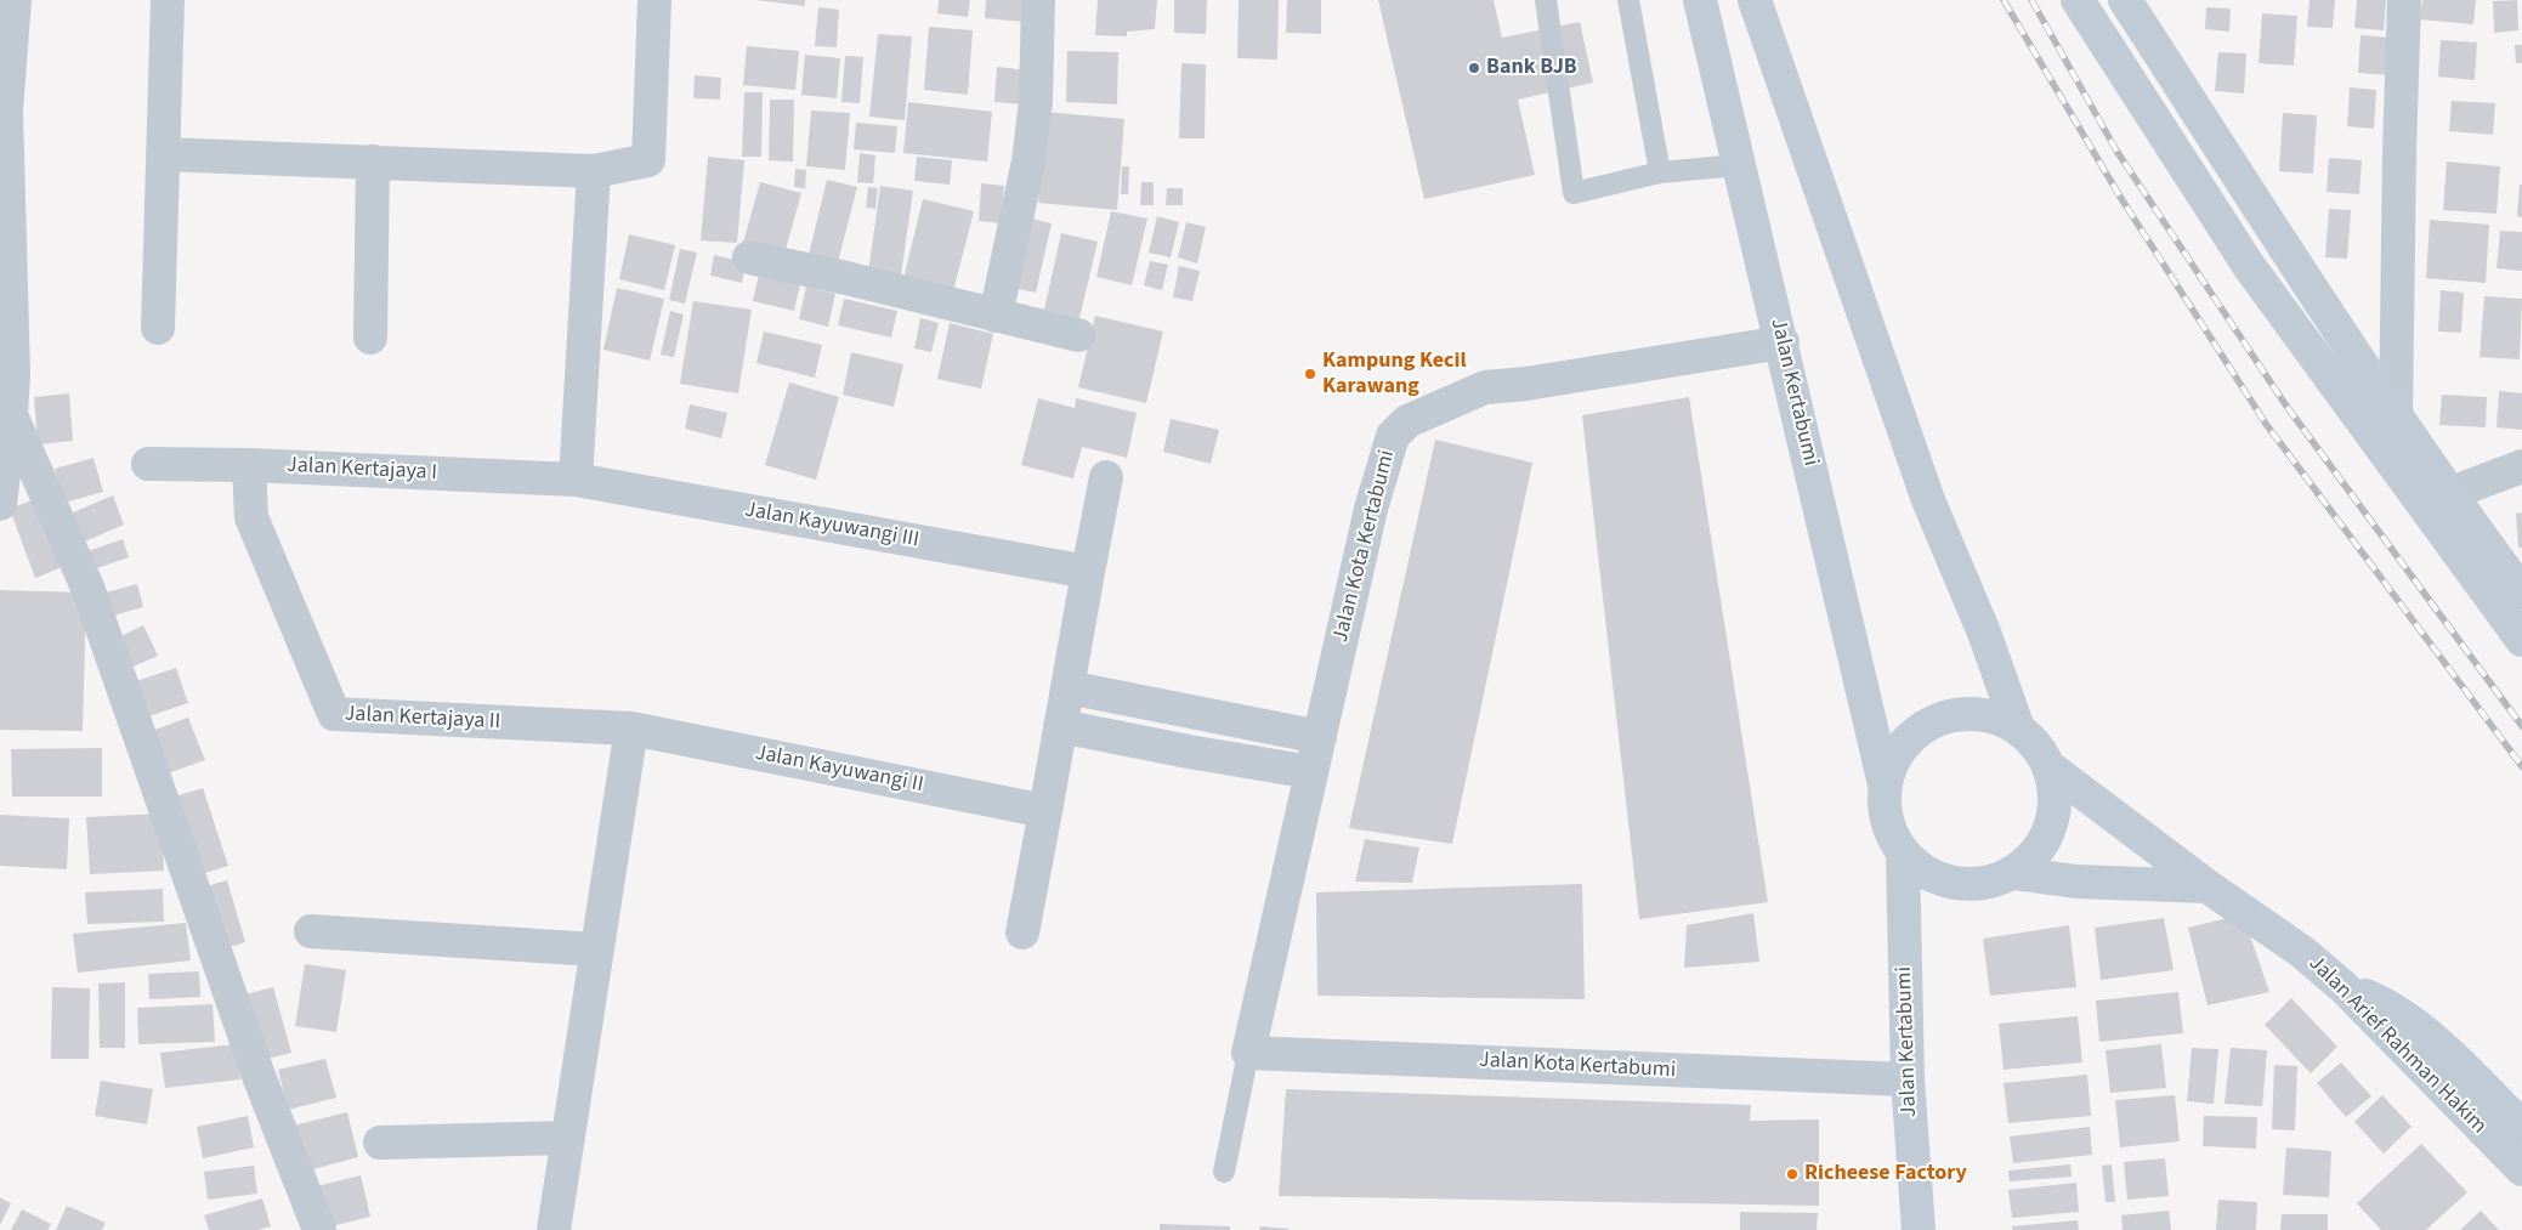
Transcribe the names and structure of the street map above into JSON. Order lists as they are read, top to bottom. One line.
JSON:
{"streets":{"main road":["Jalan Kertabumi","Jalan Arief Rahman Hakim"],"street":["Jalan Kertajaya I","Jalan Kayuwangi III","Jalan Kota Kertabumi","Jalan Kertajaya II","Jalan Kayuwangi II"]},"crossings":[["Jalan Kertabumi","Jalan Kota Kertabumi"],["Jalan Kertabumi","Jalan Arief Rahman Hakim"],["Jalan Kertajaya I","Jalan Kayuwangi III"],["Jalan Kertajaya I","Jalan Kertajaya II"],["Jalan Kertajaya II","Jalan Kayuwangi II"]],"places":["Bank BJB","Kampung Kecil Karawang","Richeese Factory"]}
